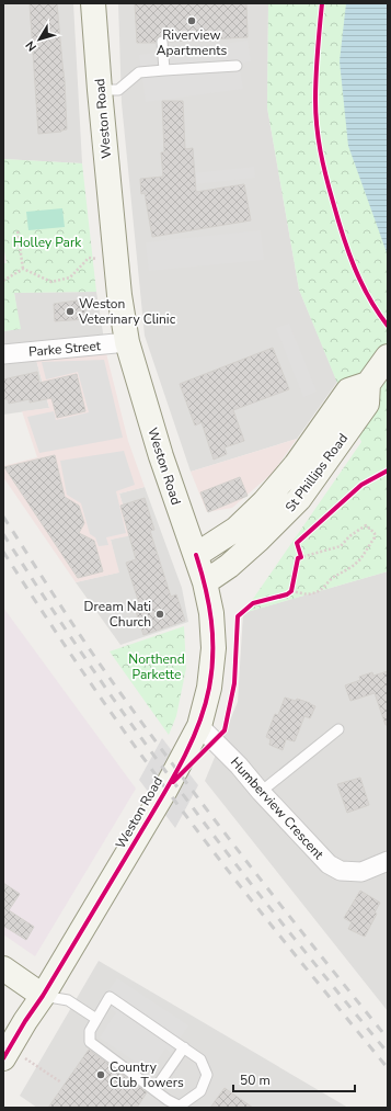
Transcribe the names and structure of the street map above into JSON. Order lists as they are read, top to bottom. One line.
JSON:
{"streets":{"main road":["Weston Road","St Phillips Road"],"street":["Parke Street","Humberview Crescent"]},"crossings":[["Weston Road","Parke Street"],["Weston Road","St Phillips Road"],["Weston Road","Humberview Crescent"]],"parks":["Holley Park","Northend Parkette"],"places":["Riverview Apartments","Weston Veterinary Clinic","Dream Nati Church","Country Club Towers"],"scale_bar":"50 m","north":"bottom left"}
